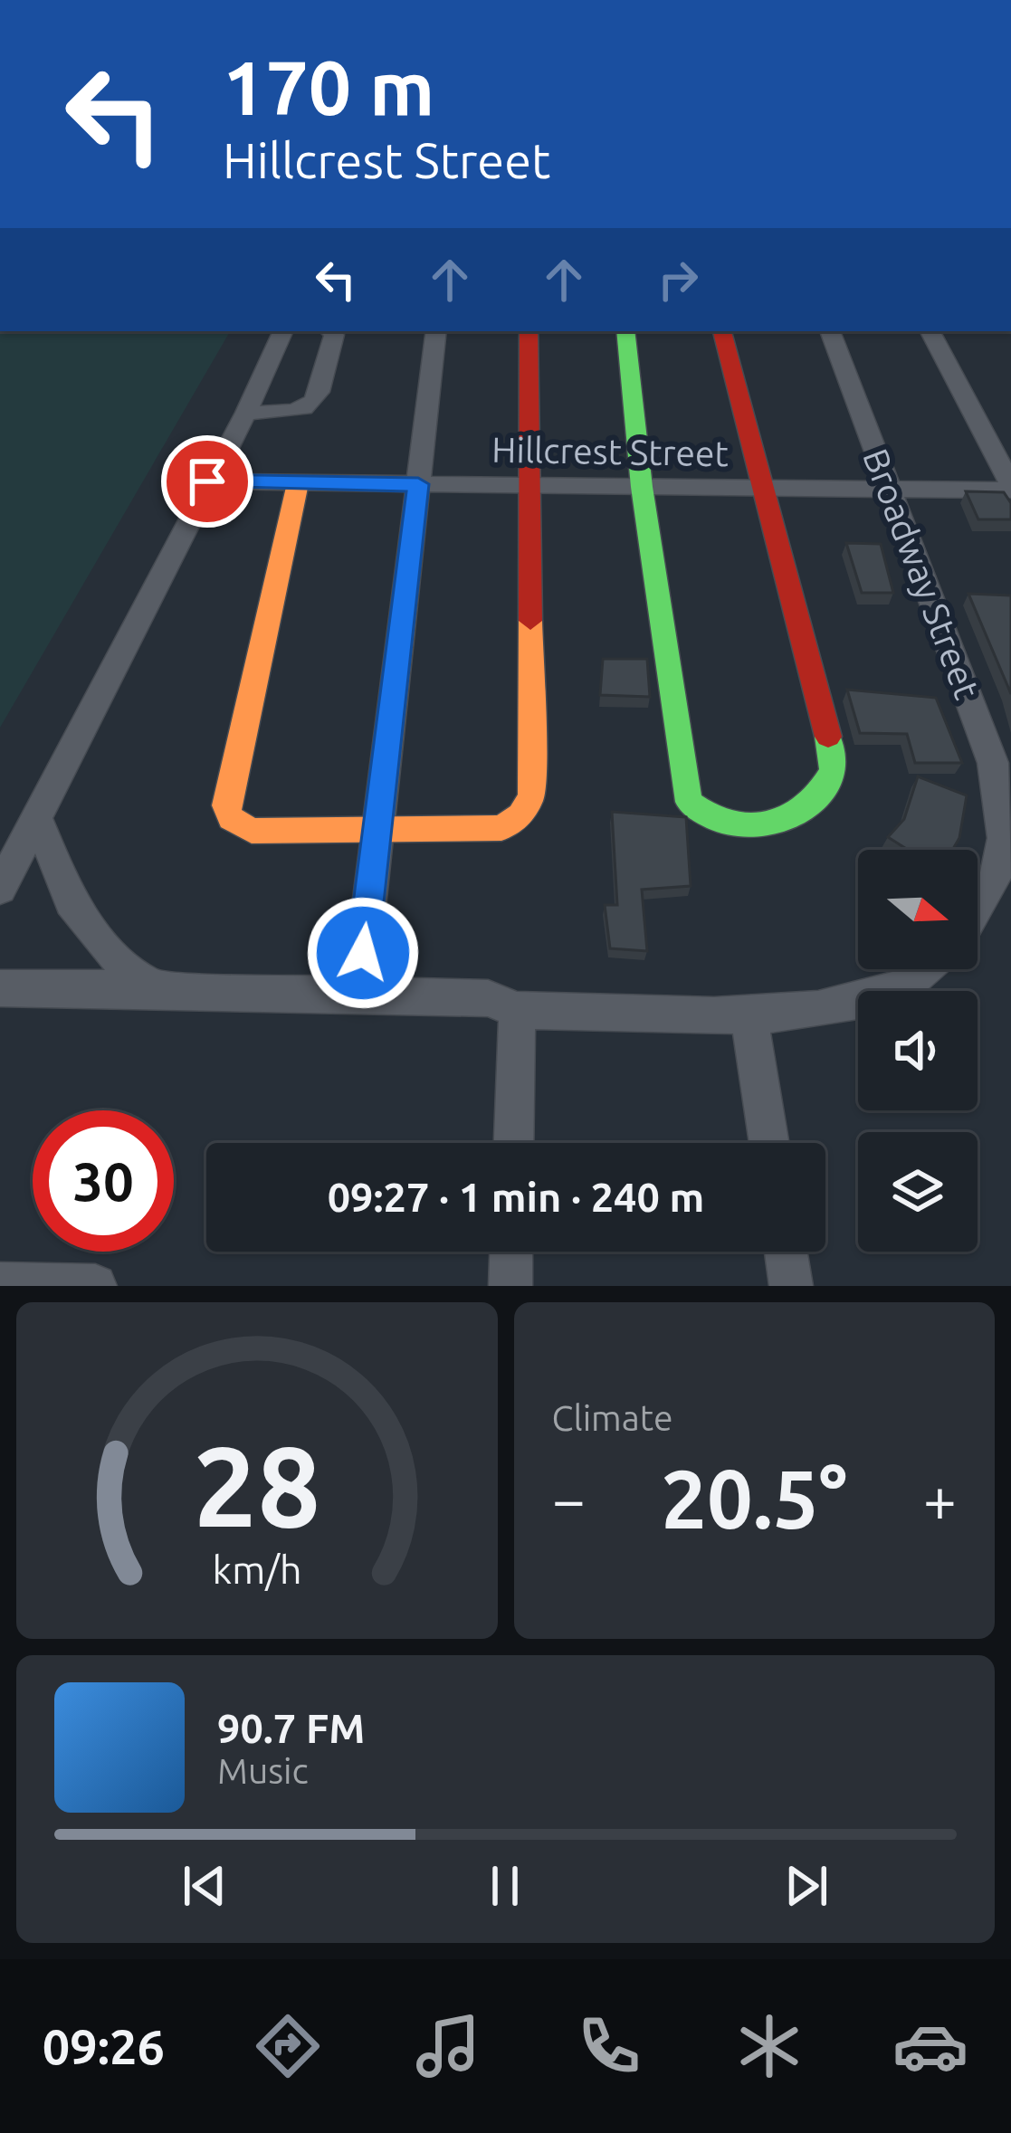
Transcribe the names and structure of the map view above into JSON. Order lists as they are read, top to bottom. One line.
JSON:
{"streets":{"street":["Hillcrest Street","Broadway Street"]},"crossings":[["Hillcrest Street","Broadway Street"]],"north":"right","page":{"turn":["170 m","Hillcrest Street"],"limit":"30","trip":"09:27 · 1 min · 240 m","tile":"Climate","heat":["−","20.5°","+"],"song":["90.7 FM","Music"],"tabs":"09:26","gauge":["28","km/h"]}}
